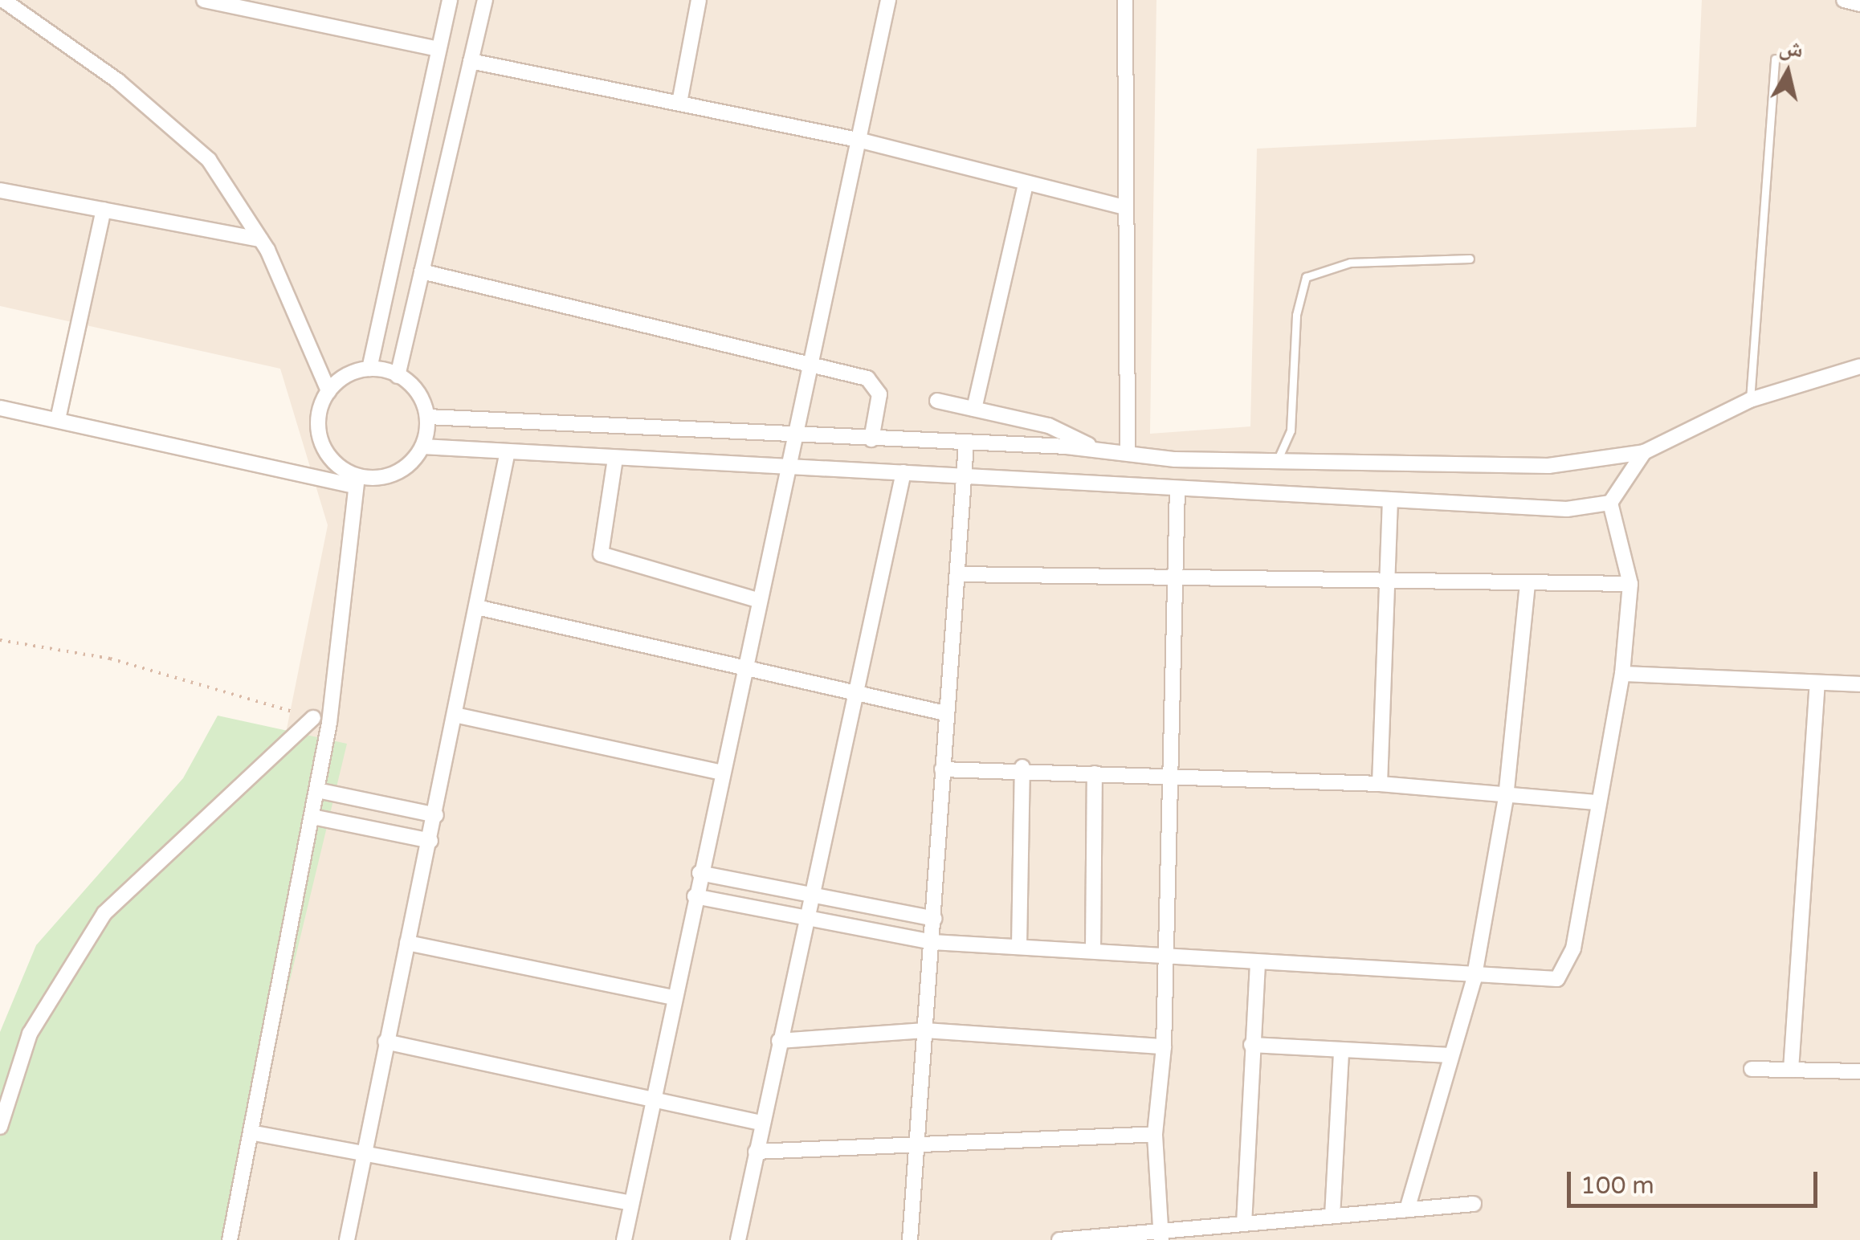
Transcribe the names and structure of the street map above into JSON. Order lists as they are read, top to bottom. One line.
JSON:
{"scale_bar":"100 m","north":"top"}
